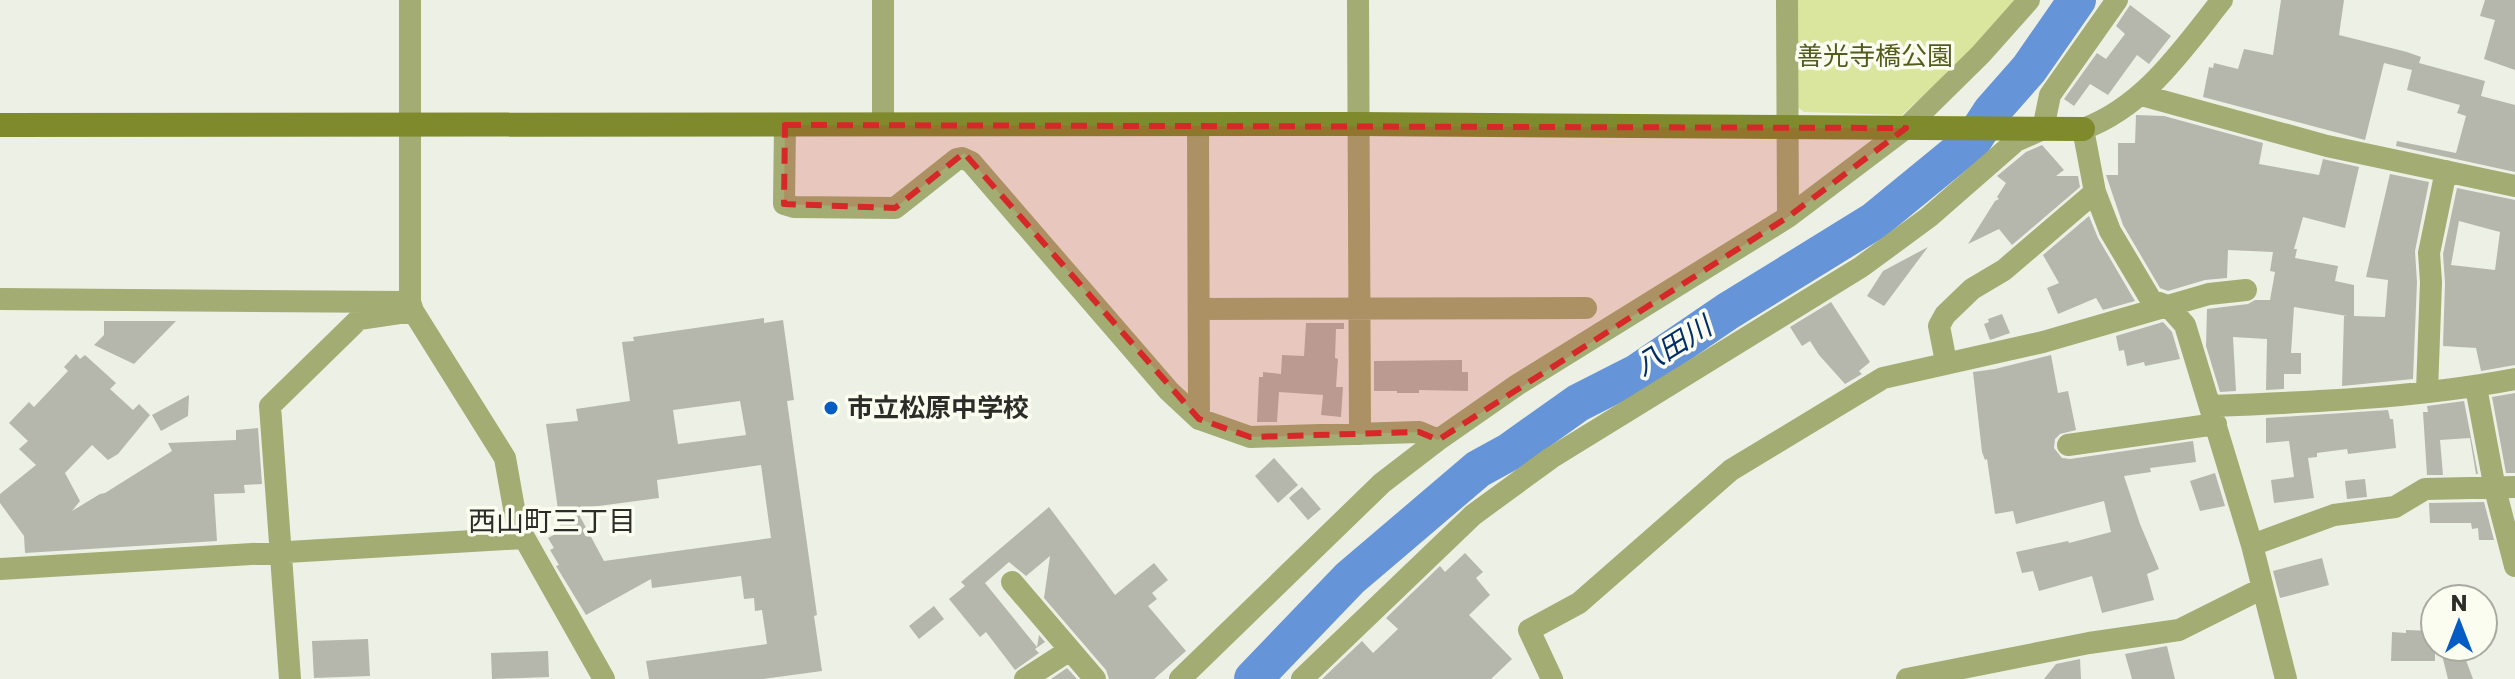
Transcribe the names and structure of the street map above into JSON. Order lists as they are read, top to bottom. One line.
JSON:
{"districts":["西山町三丁目"],"water":["八田川"],"parks":["善光寺橋公園"],"places":["市立松原中学校"],"north":"top"}
